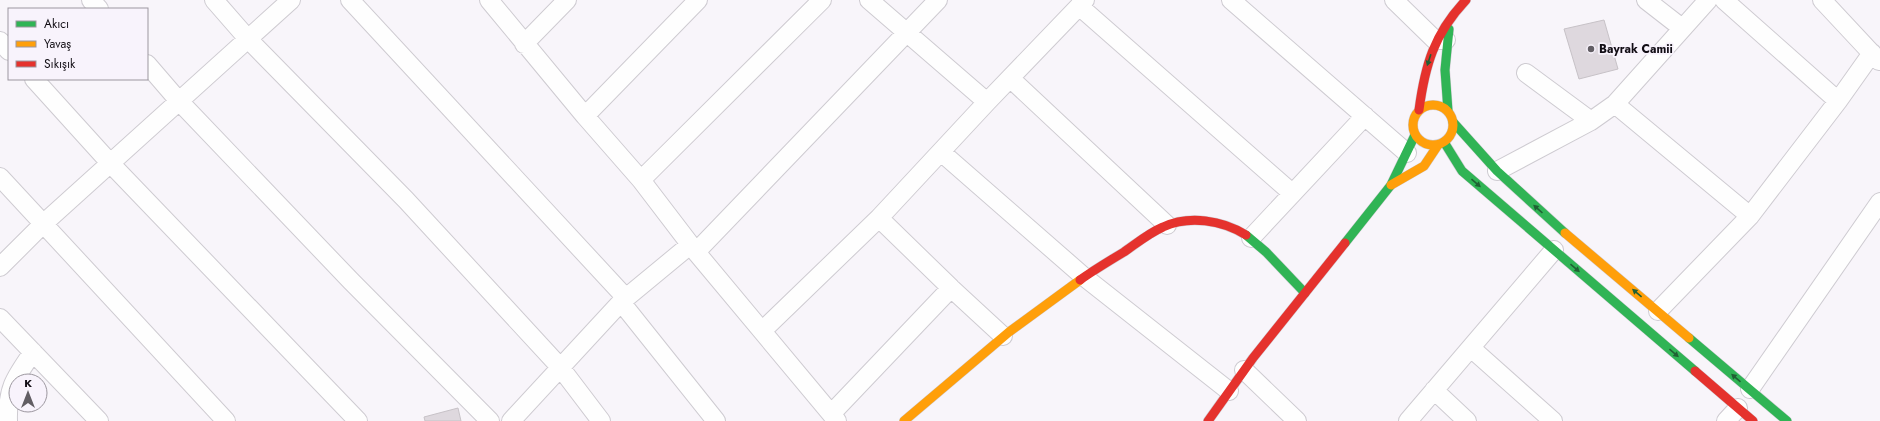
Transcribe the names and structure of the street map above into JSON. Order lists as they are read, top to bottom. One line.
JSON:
{"places":["Bayrak Camii"],"legend":["Akıcı","Yavaş","Sıkışık"],"north":"top"}
